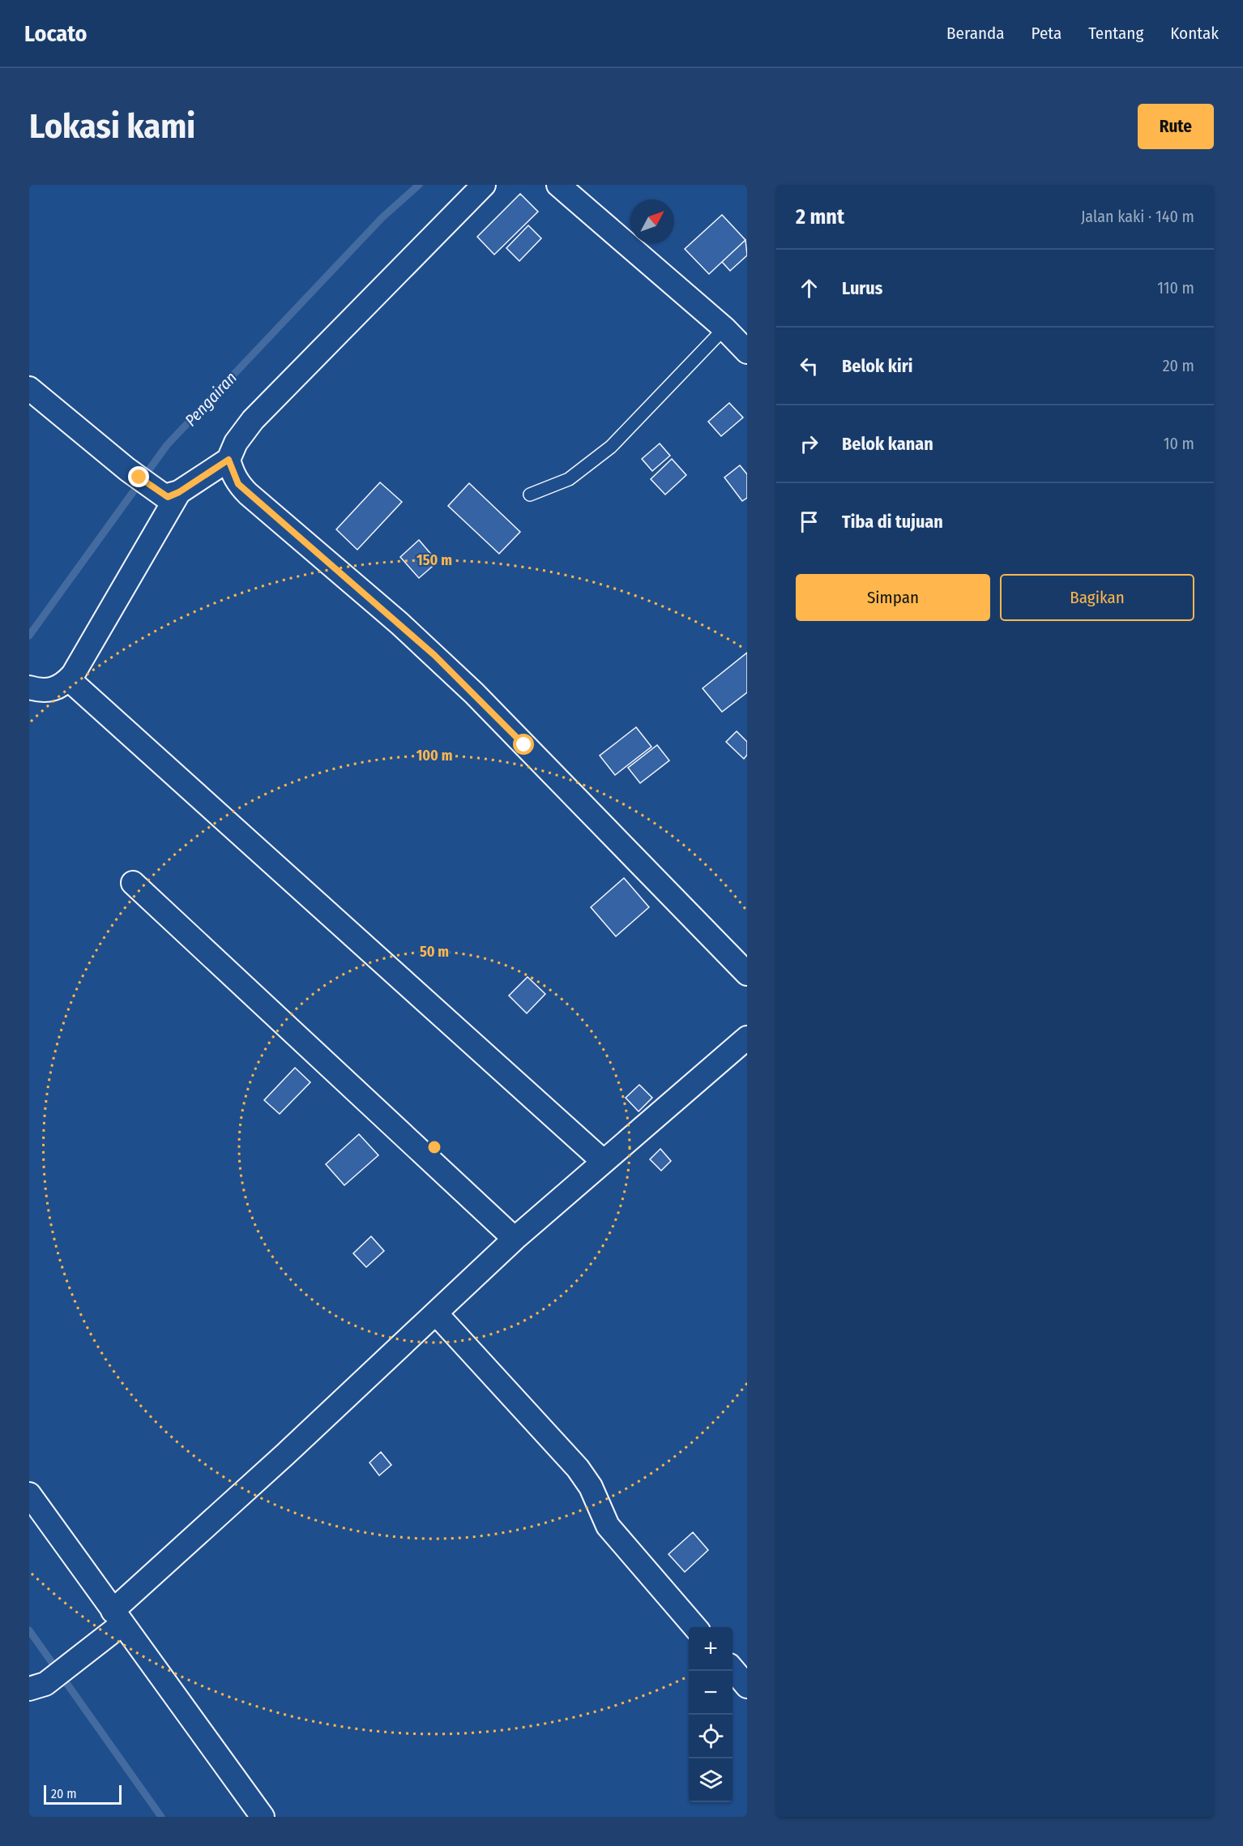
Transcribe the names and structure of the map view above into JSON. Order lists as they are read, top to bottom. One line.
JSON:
{"water":["Pengairan"],"scale_bar":"20 m","north":"top right","page":{"header":"Locato","nav":["Beranda","Peta","Tentang","Kontak"],"buttons":["Rute",["Simpan","Bagikan"]],"title":"Lokasi kami","heading":["2 mnt","Jalan kaki · 140 m"],"list":[["Lurus","110 m"],["Belok kiri","20 m"],["Belok kanan","10 m"],"Tiba di tujuan"],"map_buttons":["+","−"],"scale":"20 m"},"rings":["150 m","100 m","50 m"]}
